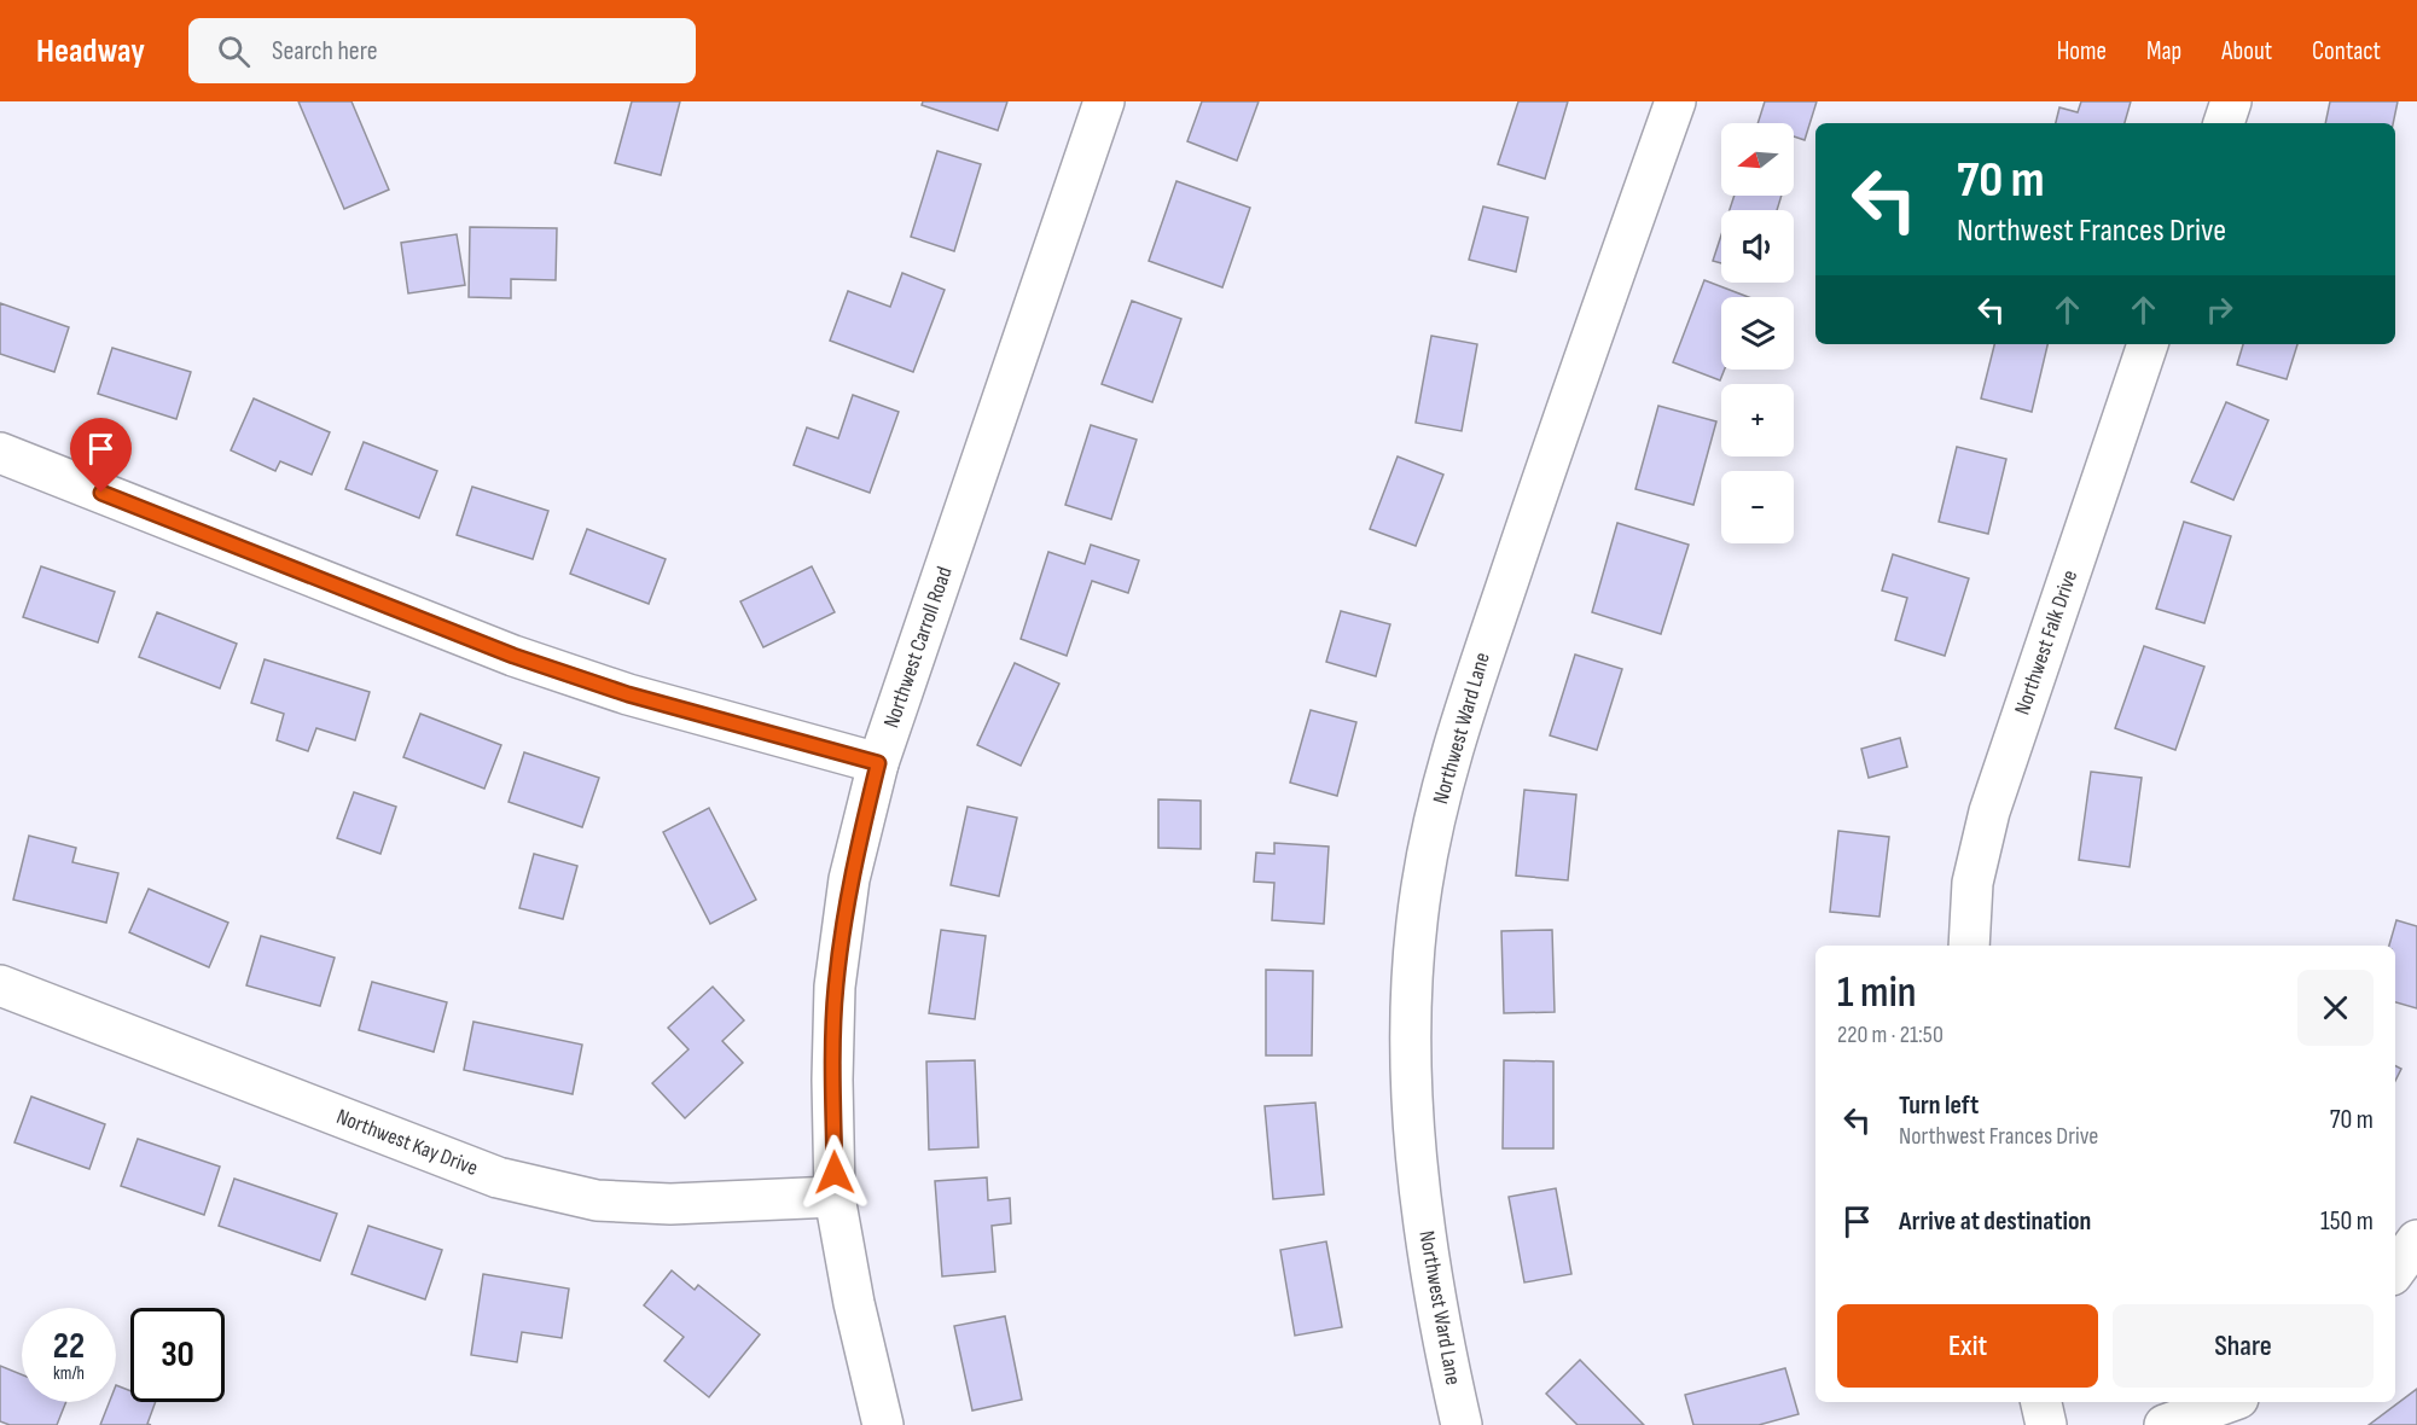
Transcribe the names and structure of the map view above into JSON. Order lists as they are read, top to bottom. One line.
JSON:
{"streets":{"street":["Northwest Falk Drive","Northwest Carroll Road","Northwest Ward Lane","Northwest Kay Drive"]},"crossings":[["Northwest Carroll Road","Northwest Kay Drive"]],"north":"left","page":{"header":"Headway","search":"Search here","nav":["Home","Map","About","Contact"],"map_buttons":["+","−"],"turn":["70 m","Northwest Frances Drive"],"heading":["1 min","220 m · 21:50"],"list":[{"name":"Turn left","note":"Northwest Frances Drive","value":"70 m"},{"name":"Arrive at destination","value":"150 m"}],"buttons":["Exit","Share"],"speed":"22 km/h","limit":"30"}}
